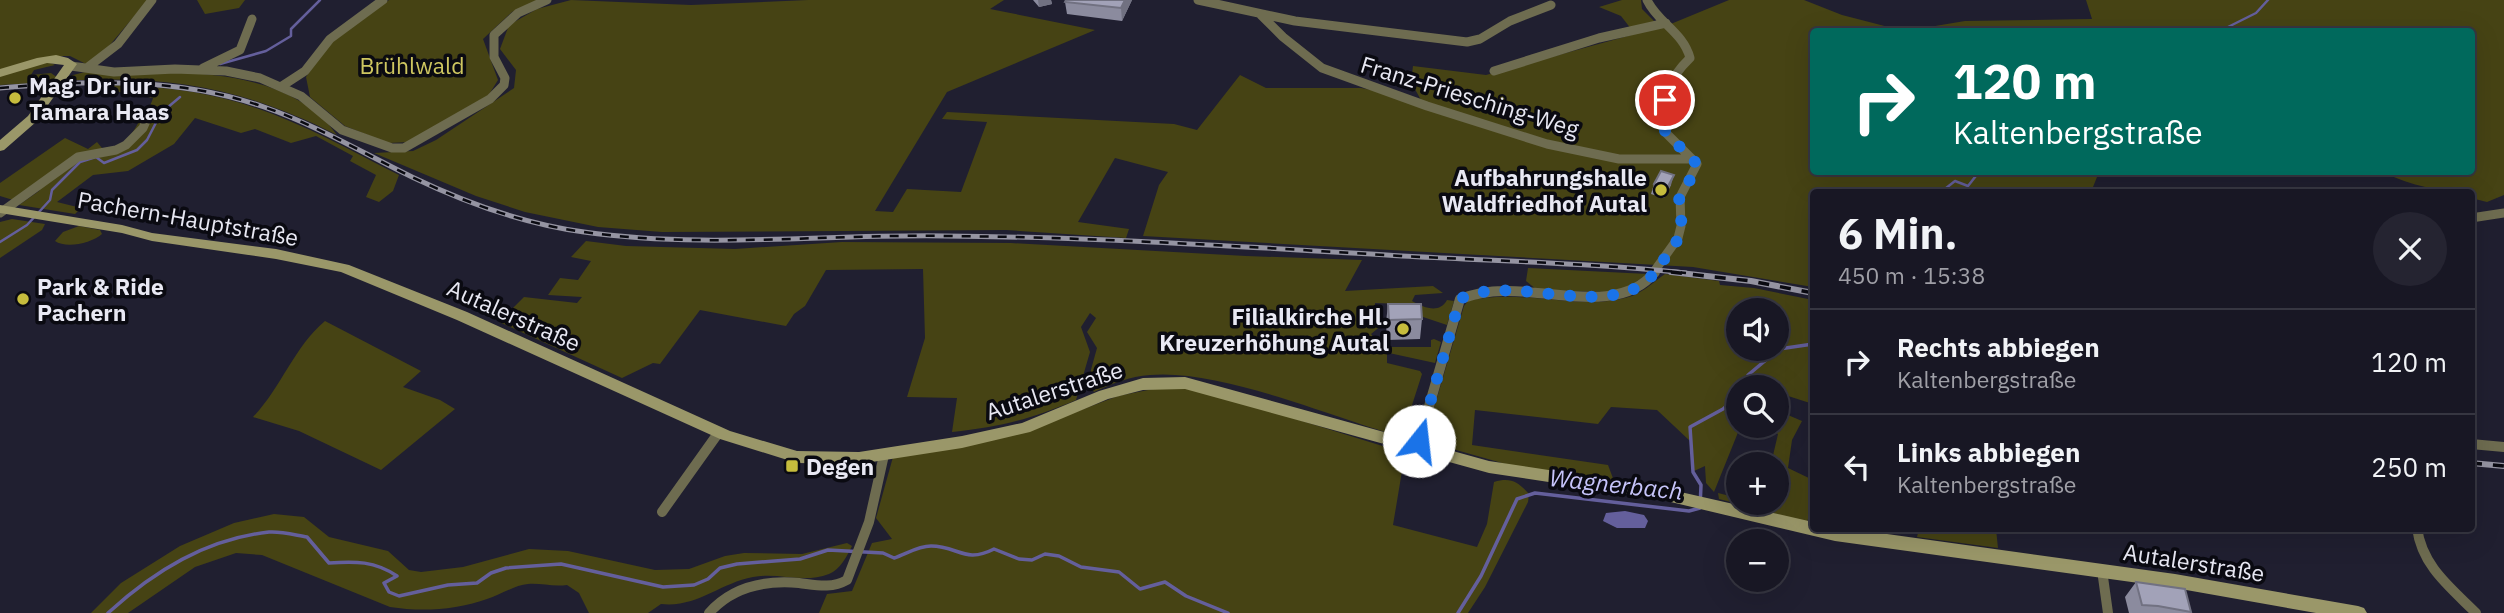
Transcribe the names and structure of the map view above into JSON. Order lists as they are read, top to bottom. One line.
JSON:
{"streets":{"main road":["Pachern-Hauptstraße","Autalerstraße"],"street":["Franz-Priesching-Weg"]},"crossings":[["Pachern-Hauptstraße","Autalerstraße"]],"water":["Wagnerbach"],"parks":["Brühlwald"],"places":{"other":["Mag. Dr. iur. Tamara Haas","Aufbahrungshalle Waldfriedhof Autal","Park & Ride Pachern","Filialkirche Hl. Kreuzerhöhung Autal"],"transit":["Degen"]},"page":{"turn":["120 m","Kaltenbergstraße"],"heading":["6 Min.","450 m · 15:38"],"map_buttons":["+","−"],"list":[{"name":"Rechts abbiegen","note":"Kaltenbergstraße","value":"120 m"},{"name":"Links abbiegen","note":"Kaltenbergstraße","value":"250 m"}]}}
